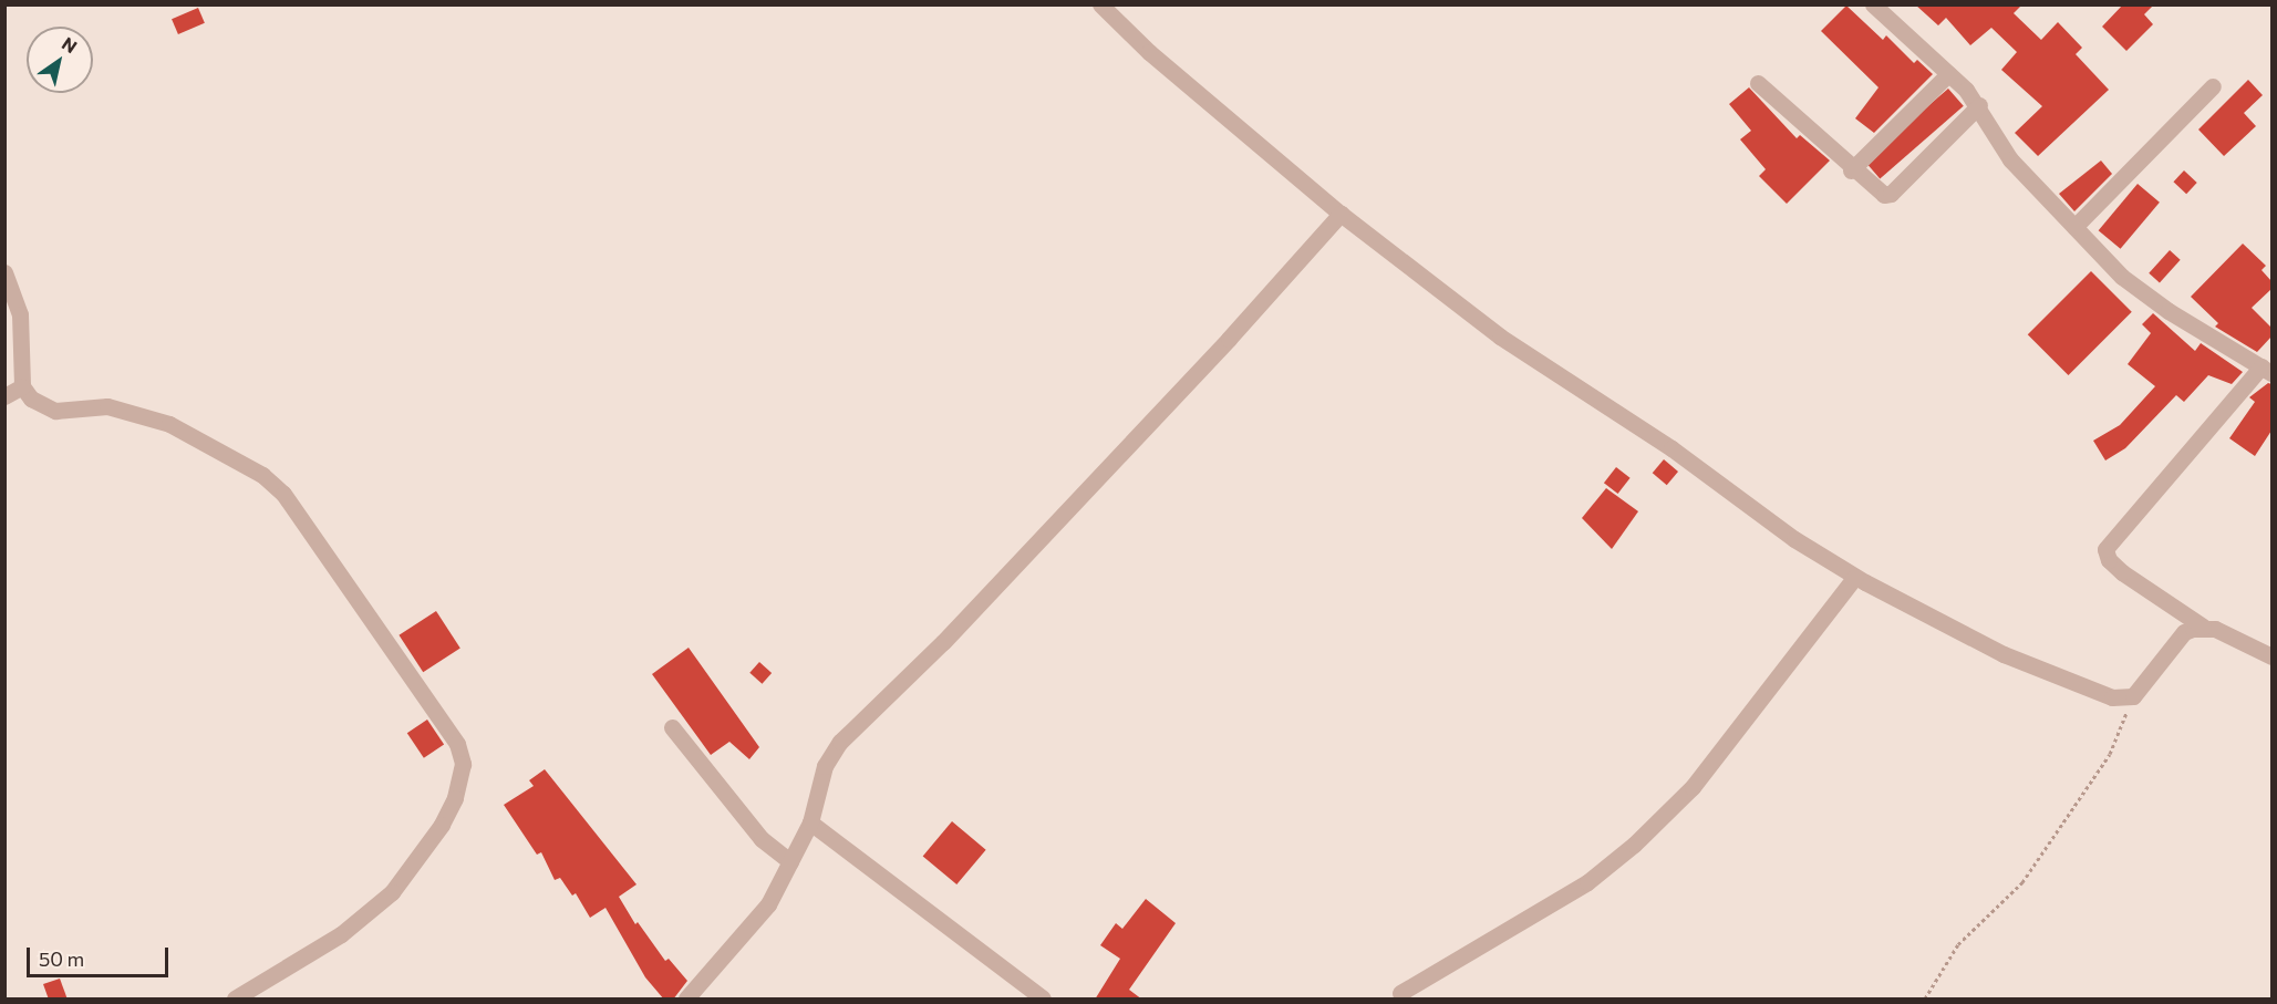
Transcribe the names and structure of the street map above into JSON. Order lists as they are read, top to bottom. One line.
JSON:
{"scale_bar":"50 m","north":"top right"}
